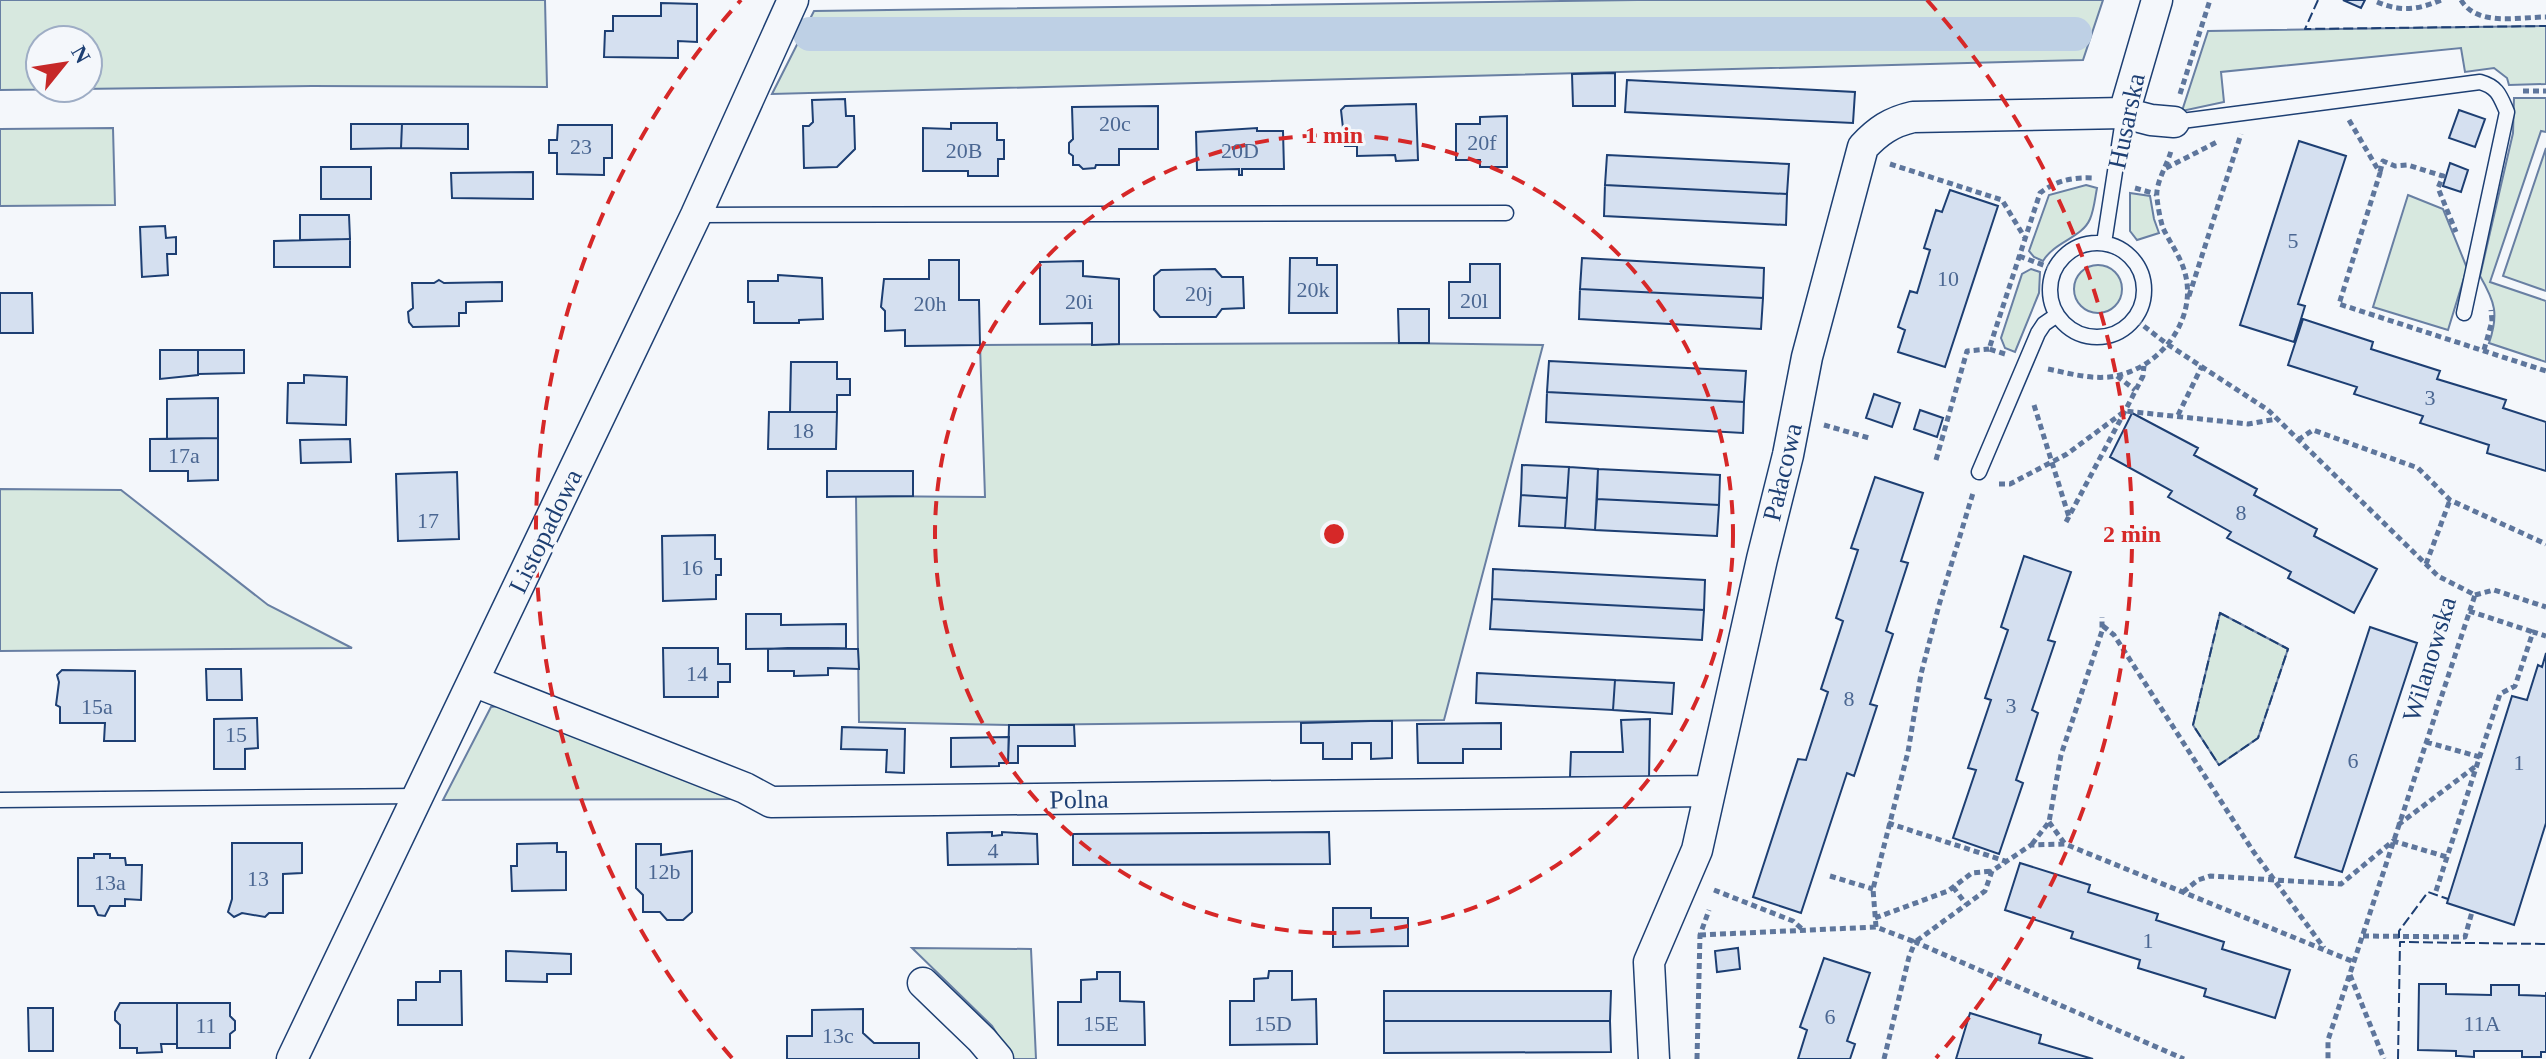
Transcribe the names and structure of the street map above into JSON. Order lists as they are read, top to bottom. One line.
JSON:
{"streets":{"street":["Husarska","Pałacowa","Listopadowa","Polna"],"path":["Wilanowska"]},"crossings":[["Husarska","Pałacowa"],["Husarska","Wilanowska"],["Pałacowa","Polna"],["Listopadowa","Polna"]],"house_numbers":["20c","20f","23","20B","20D","5","10","20k","20j","20l","20i","20h","3","18","17a","8","17","16","14","8","3","15a","15","6","1","4","12b","13","13a","1","6","15E","15D","11A","11","13c"],"north":"top right","rings":["1 min","2 min"]}
